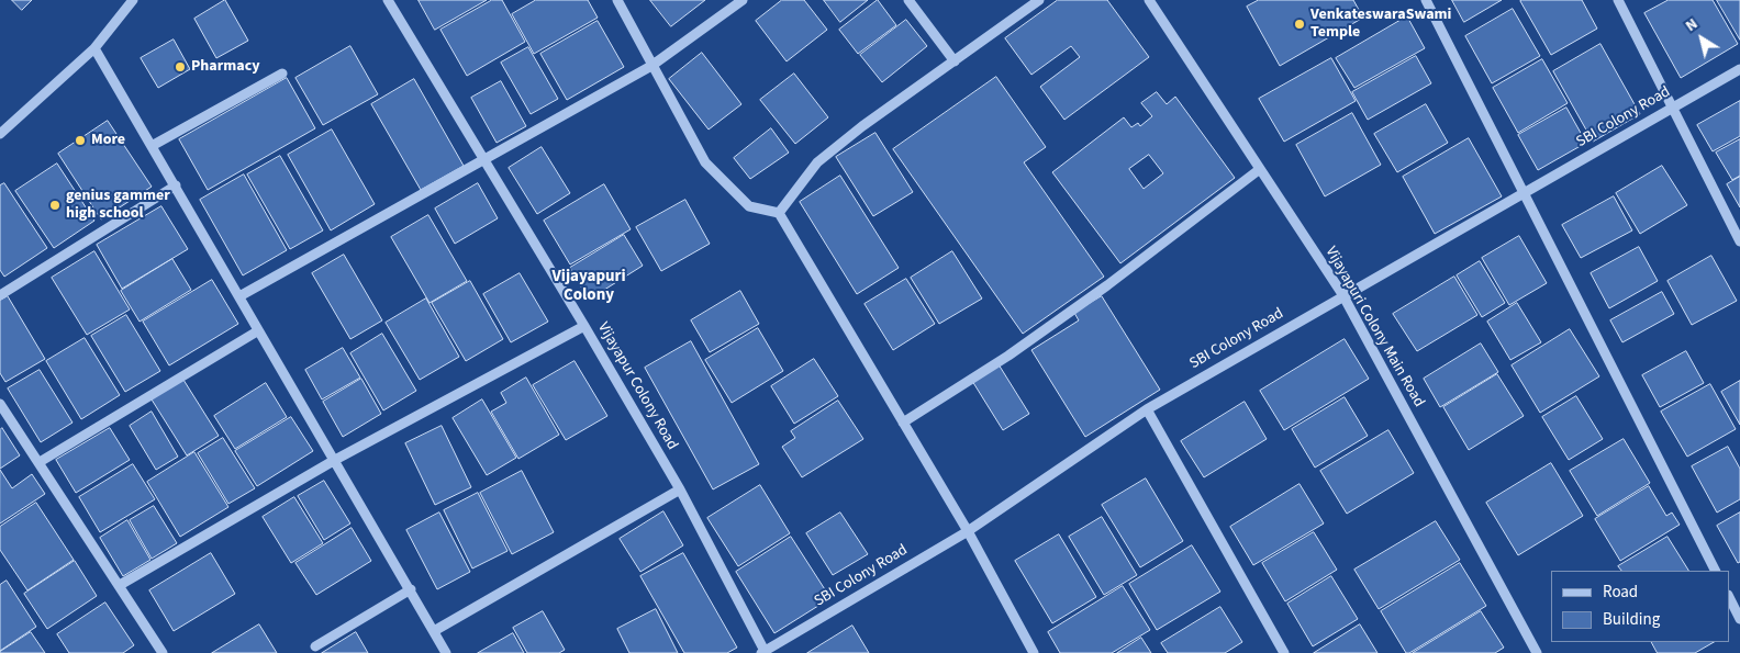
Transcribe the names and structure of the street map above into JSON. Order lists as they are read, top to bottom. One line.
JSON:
{"streets":{"street":["SBI Colony Road","Vijayapuri Colony Main Road","Vijayapur Colony Road"]},"crossings":[["SBI Colony Road","Vijayapuri Colony Main Road"],["SBI Colony Road","Vijayapur Colony Road"]],"districts":["Vijayapuri Colony"],"places":["VenkateswaraSwami Temple","Pharmacy","More","genius gammer high school"],"legend":["Road","Building"],"north":"top left"}
